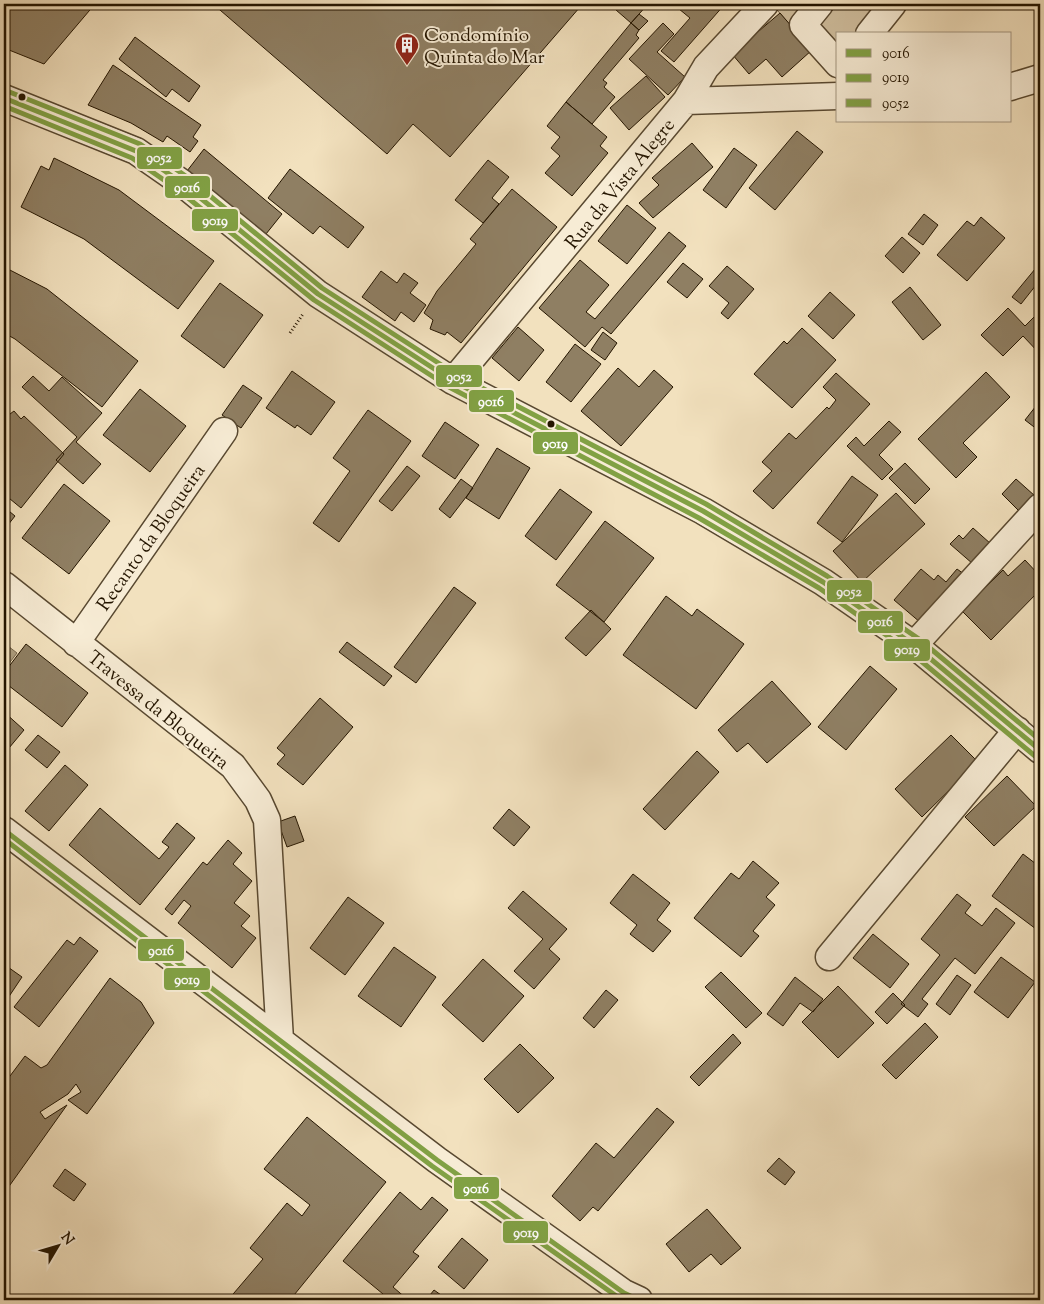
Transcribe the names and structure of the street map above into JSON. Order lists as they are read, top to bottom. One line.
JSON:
{"streets":{"street":["Rua da Vista Alegre","Recanto da Bloqueira","Travessa da Bloqueira"]},"crossings":[["Recanto da Bloqueira","Travessa da Bloqueira"]],"places":{"building":["Condomínio Quinta do Mar"]},"lines":["transit line 9052","transit line 9016","transit line 9019"],"legend":["9016","9019","9052"],"north":"top right"}
